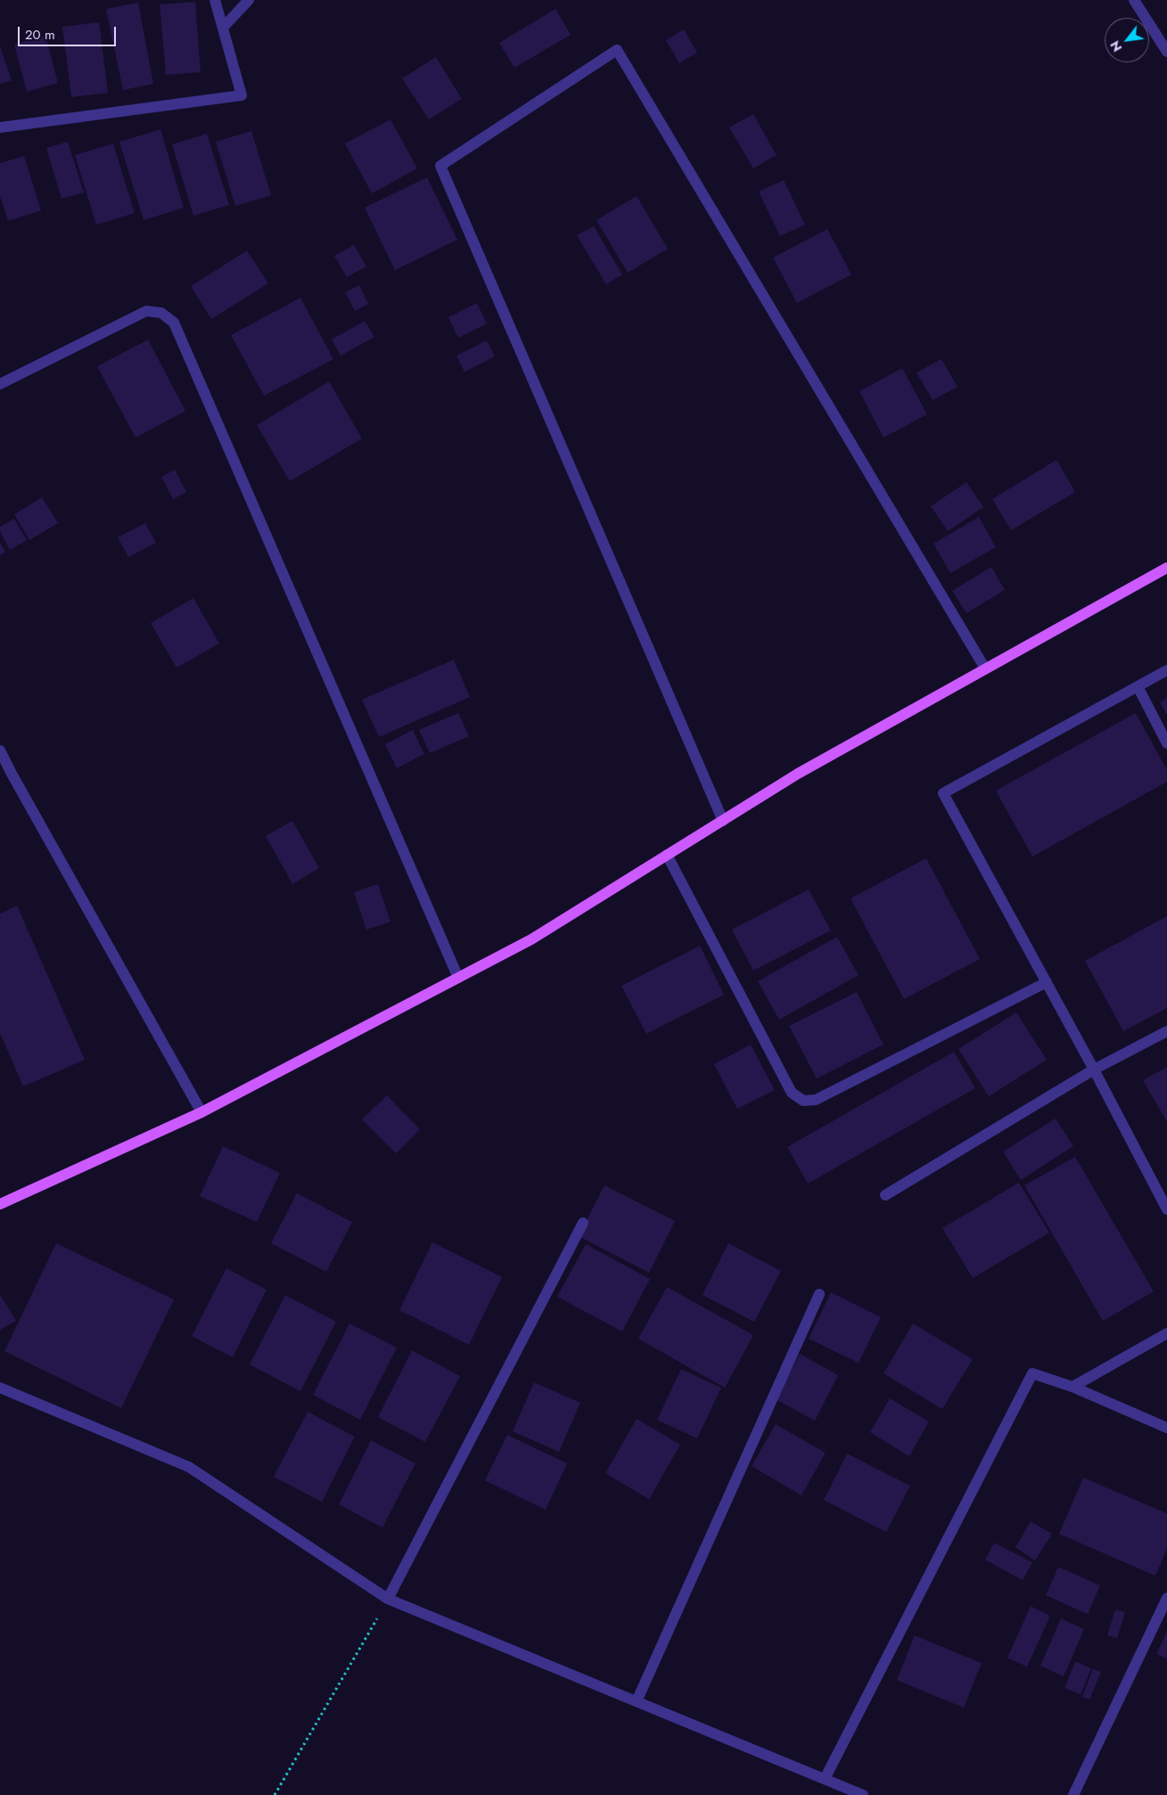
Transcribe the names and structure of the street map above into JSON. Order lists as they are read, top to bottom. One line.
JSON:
{"scale_bar":"20 m","north":"bottom left"}
